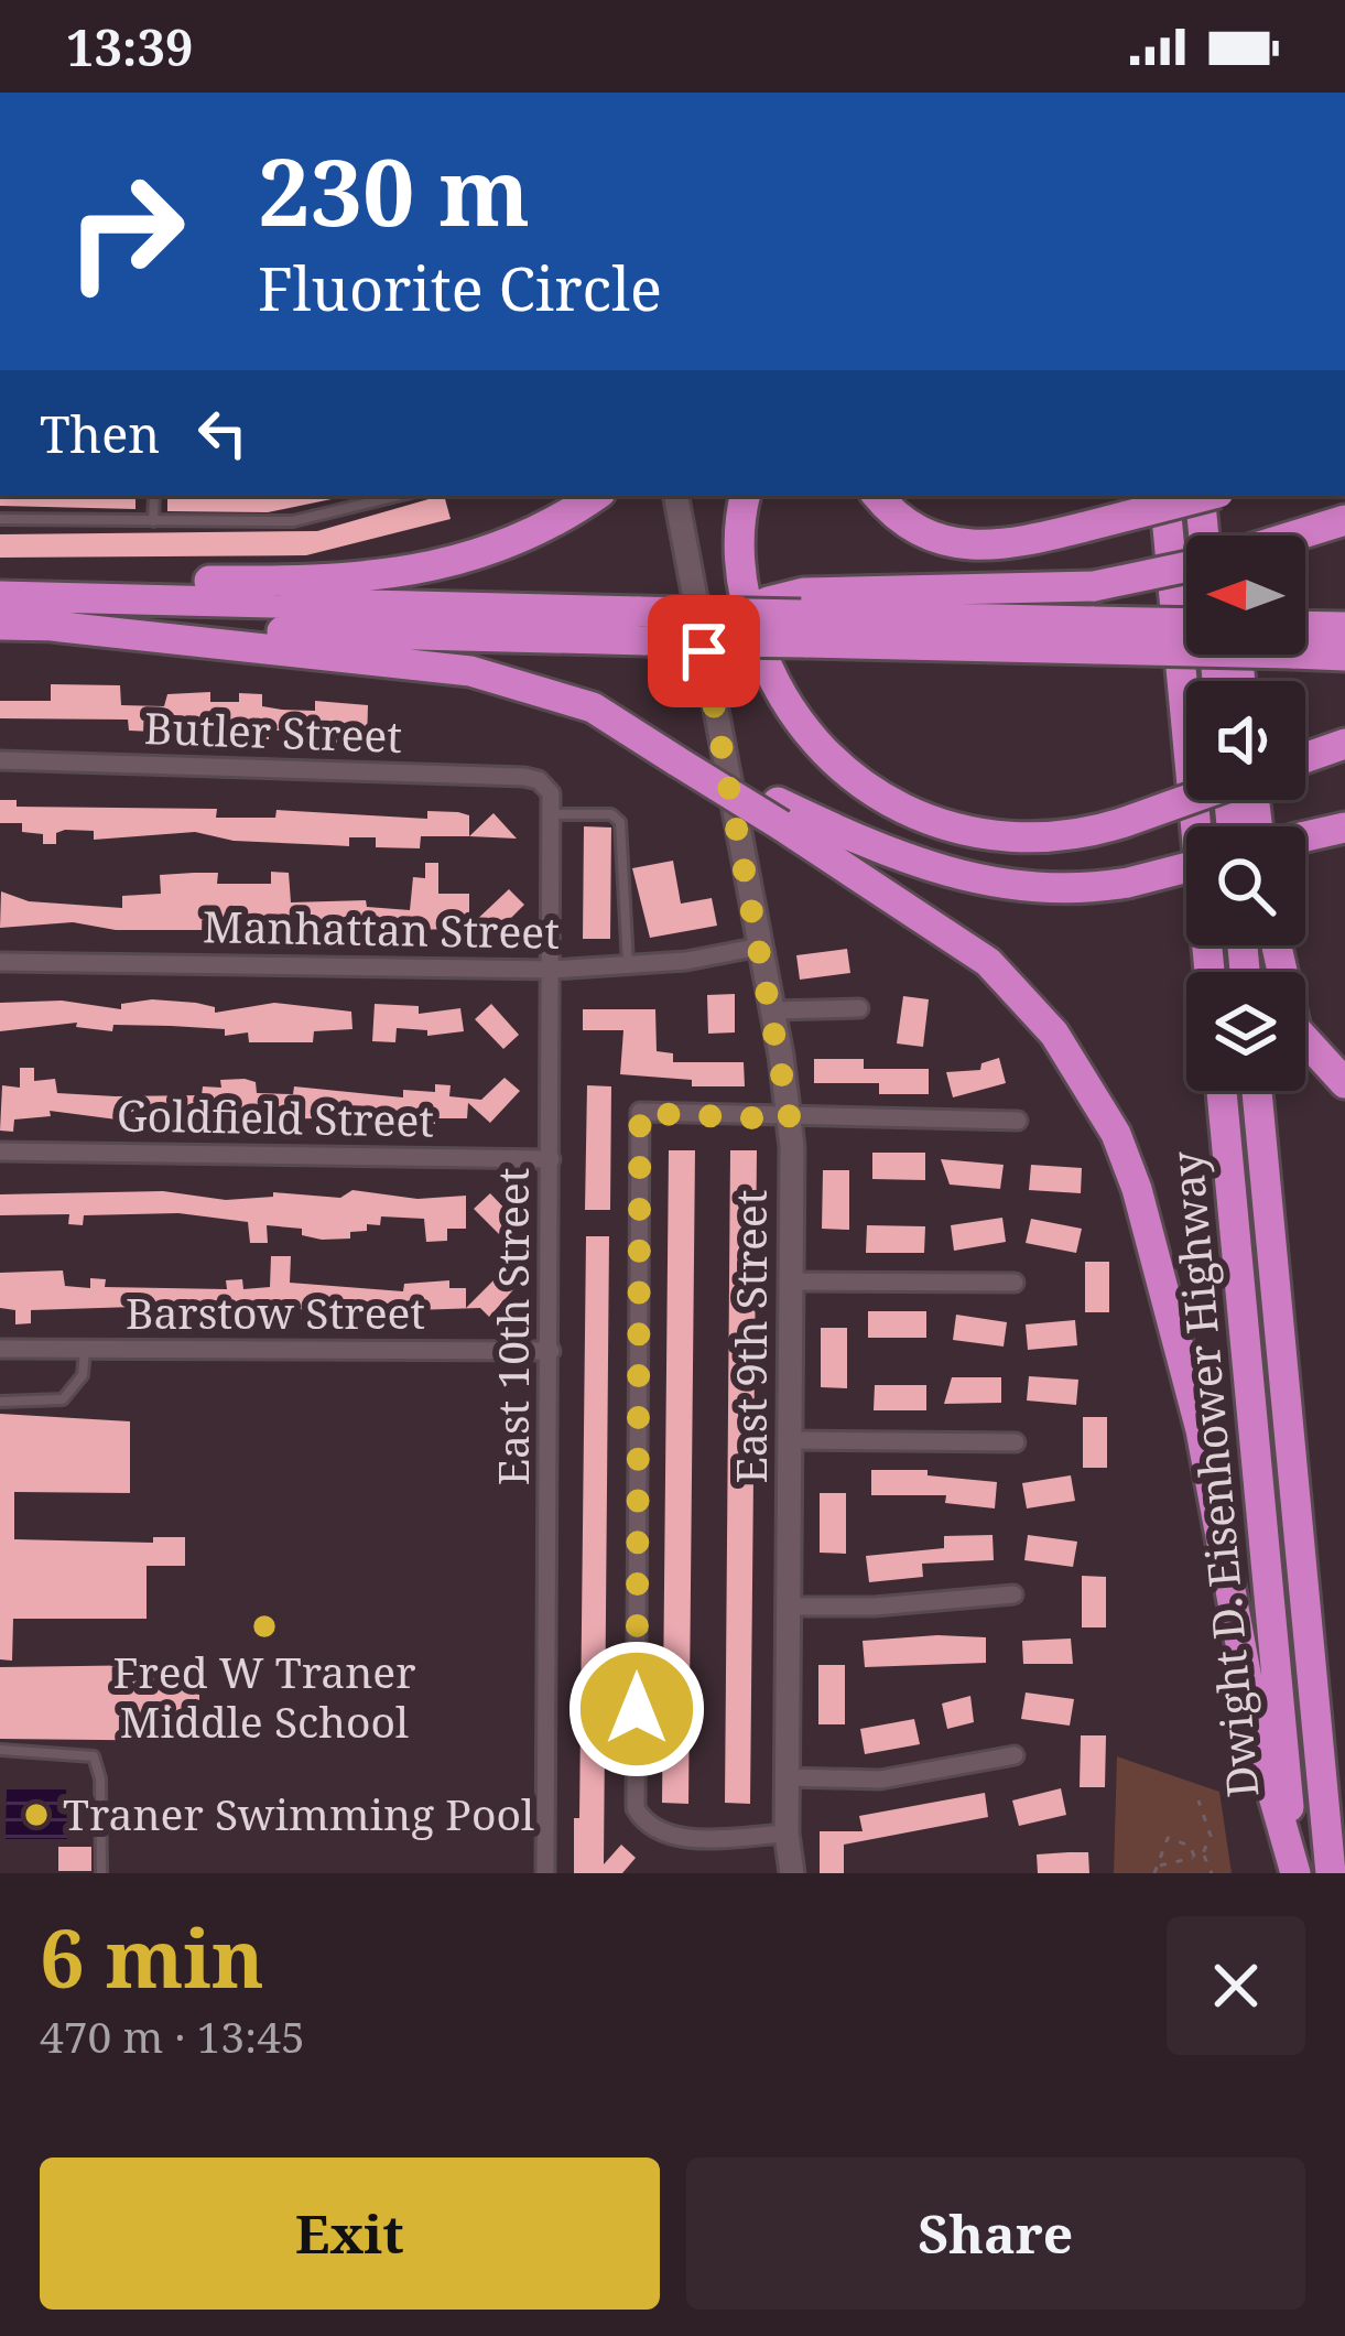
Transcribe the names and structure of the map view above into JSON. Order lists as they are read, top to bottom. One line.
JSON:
{"streets":{"highway":["Dwight D. Eisenhower Highway"],"street":["Butler Street","Manhattan Street","Goldfield Street","Barstow Street","East 10th Street","East 9th Street"]},"crossings":[["Butler Street","East 10th Street"],["Manhattan Street","East 10th Street"],["Manhattan Street","East 9th Street"],["Goldfield Street","East 10th Street"],["Barstow Street","East 10th Street"]],"places":["Fred W Traner Middle School","Traner Swimming Pool"],"north":"left","page":{"status":"13:39","turn":["230 m","Fluorite Circle"],"then":"Then","heading":["6 min","470 m · 13:45"],"buttons":["Exit","Share"]}}
